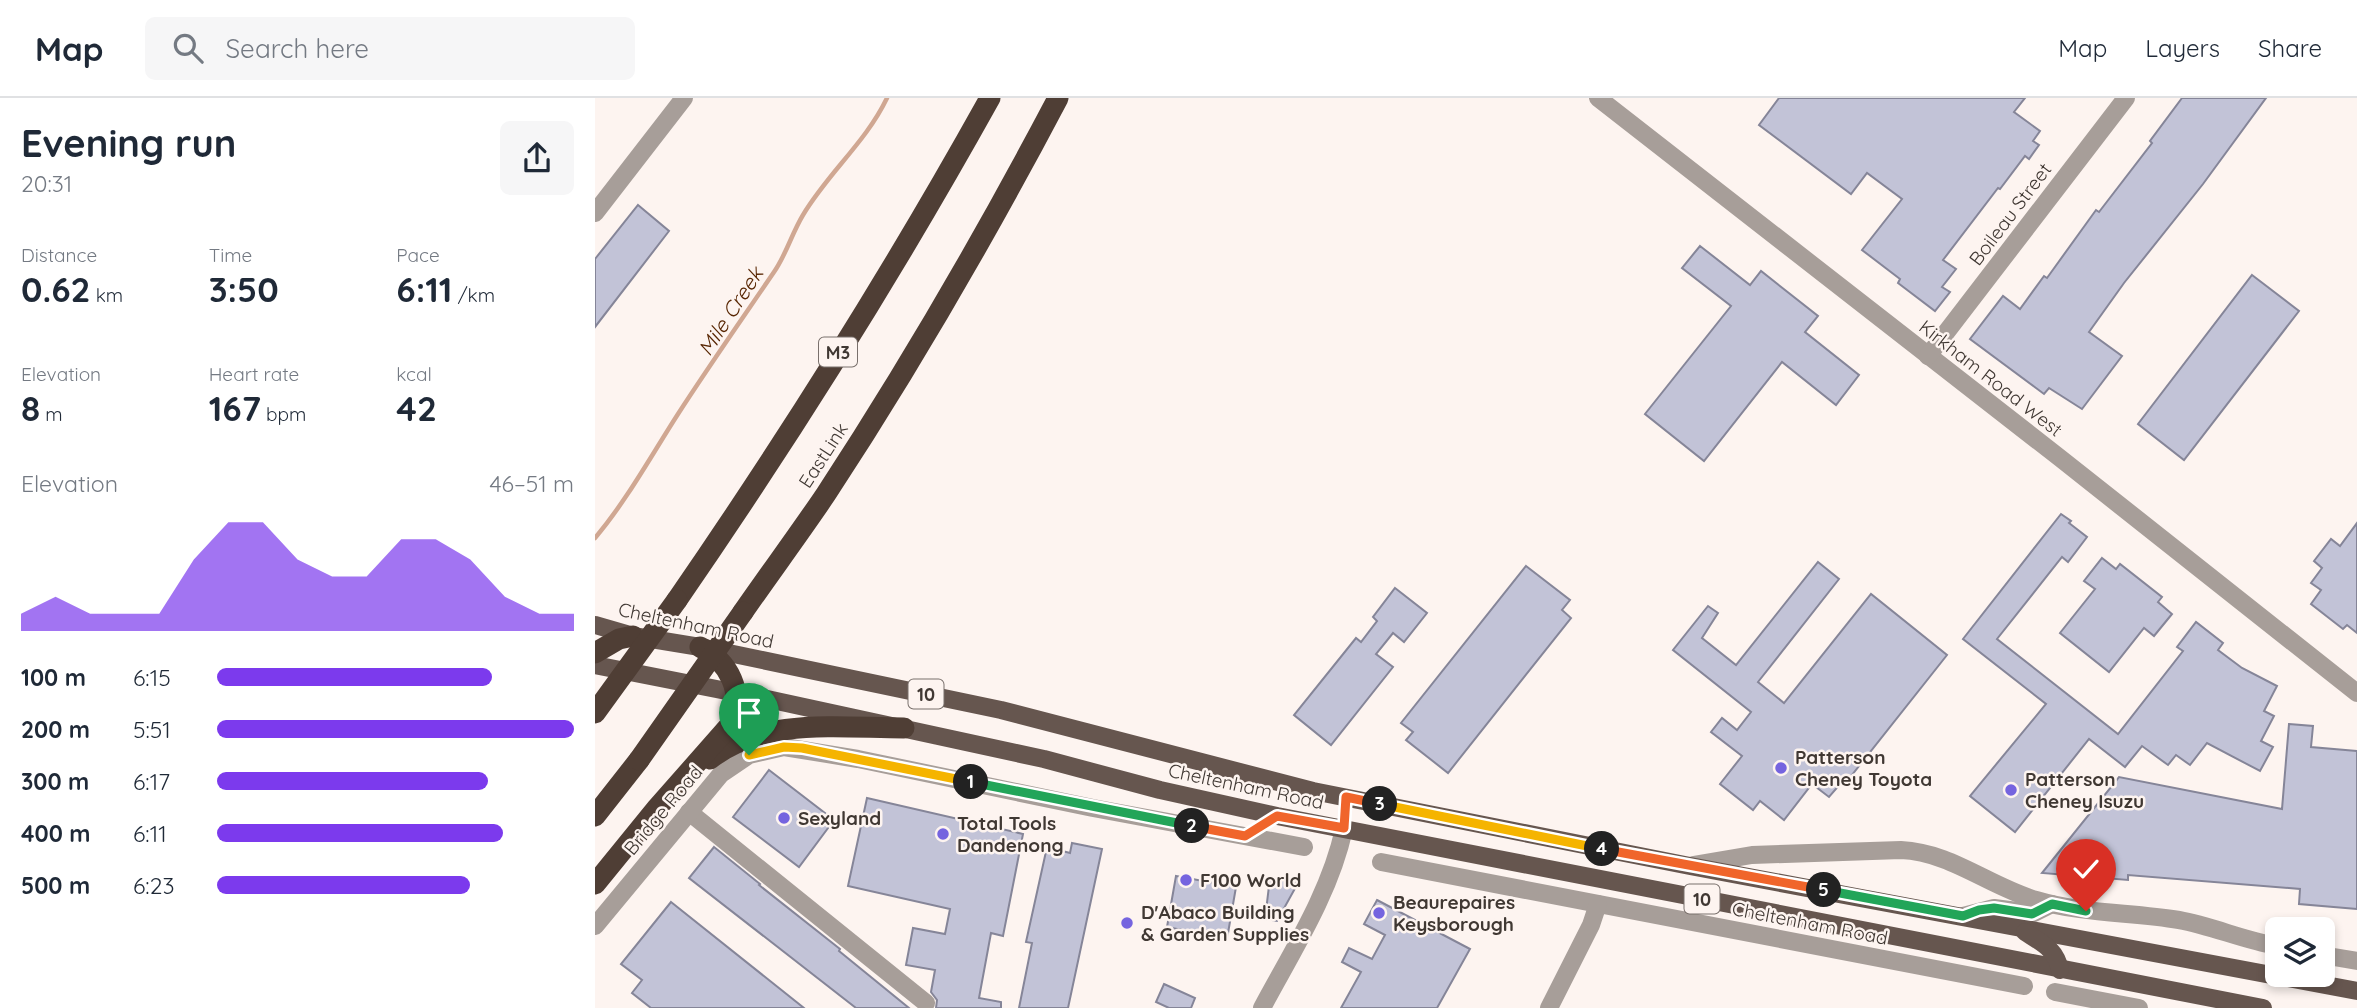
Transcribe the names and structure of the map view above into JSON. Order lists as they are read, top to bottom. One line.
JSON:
{"streets":{"highway":["M3","EastLink"],"main road":["Cheltenham Road","10"],"street":["Boileau Street","Kirkham Road West","Bridge Road"]},"crossings":[["Boileau Street","Kirkham Road West"]],"water":["Mile Creek"],"places":["Patterson Cheney Toyota","Patterson Cheney Isuzu","Sexyland","Total Tools Dandenong","F100 World","Beaurepaires Keysborough","D'Abaco Building & Garden Supplies"],"page":{"header":"Map","search":"Search here","nav":["Map","Layers","Share"],"heading":["Evening run","20:31"],"stats":[["Distance","0.62 km"],["Time","3:50"],["Pace","6:11 /km"],["Elevation","8 m"],["Heart rate","167 bpm"],["kcal","42"]],"chart":["Elevation","46–51 m"],"list":[{"name":"100 m","note":"6:15"},{"name":"200 m","note":"5:51"},{"name":"300 m","note":"6:17"},{"name":"400 m","note":"6:11"},{"name":"500 m","note":"6:23"}],"pins":["1","3","2","4","5"]}}
